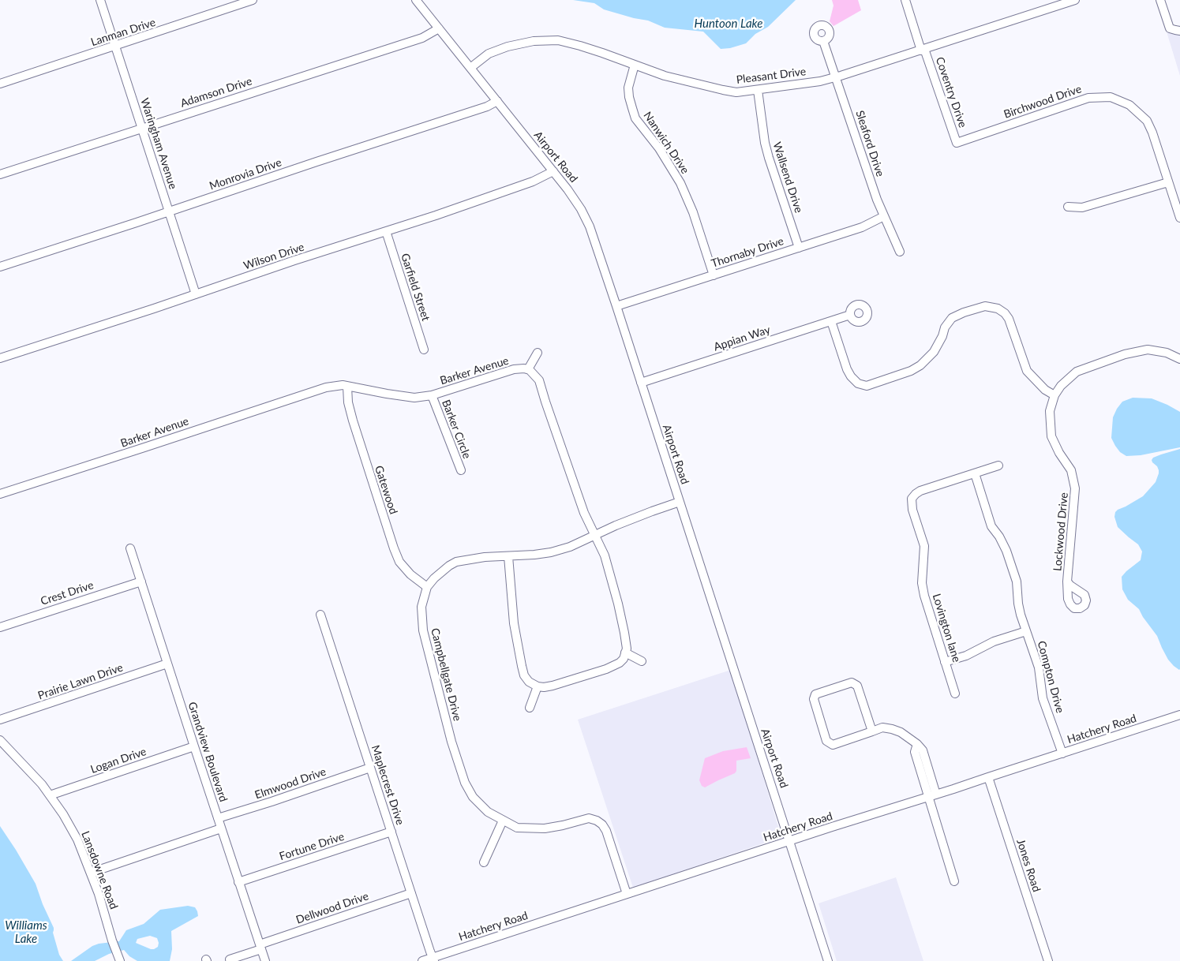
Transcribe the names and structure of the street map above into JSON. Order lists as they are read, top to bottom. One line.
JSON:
{"streets":{"street":["Lanman Drive","Pleasant Drive","Adamson Drive","Coventry Drive","Birchwood Drive","Nanwich Drive","Waringham Avenue","Sleaford Drive","Airport Road","Monrovia Drive","Wallsend Drive","Thornaby Drive","Wilson Drive","Garfield Street","Appian Way","Barker Avenue","Barker Circle","Gatewood","Lockwood Drive","Crest Drive","Lovington lane","Campbellgate Drive","Compton Drive","Prairie Lawn Drive","Hatchery Road","Grandview Boulevard","Logan Drive","Elmwood Drive","Maplecrest Drive","Fortune Drive","Jones Road","Lansdowne Road","Dellwood Drive"]},"crossings":[["Lanman Drive","Waringham Avenue"],["Pleasant Drive","Coventry Drive"],["Pleasant Drive","Nanwich Drive"],["Pleasant Drive","Sleaford Drive"],["Pleasant Drive","Airport Road"],["Pleasant Drive","Wallsend Drive"],["Adamson Drive","Waringham Avenue"],["Adamson Drive","Airport Road"],["Coventry Drive","Birchwood Drive"],["Nanwich Drive","Thornaby Drive"],["Waringham Avenue","Monrovia Drive"],["Waringham Avenue","Wilson Drive"],["Sleaford Drive","Thornaby Drive"],["Airport Road","Monrovia Drive"],["Airport Road","Thornaby Drive"],["Airport Road","Wilson Drive"],["Airport Road","Appian Way"],["Airport Road","Campbellgate Drive"],["Airport Road","Hatchery Road"],["Wallsend Drive","Thornaby Drive"],["Wilson Drive","Garfield Street"],["Barker Avenue","Barker Circle"],["Barker Avenue","Gatewood"],["Gatewood","Campbellgate Drive"],["Crest Drive","Grandview Boulevard"],["Lovington lane","Compton Drive"],["Campbellgate Drive","Hatchery Road"],["Compton Drive","Hatchery Road"],["Prairie Lawn Drive","Grandview Boulevard"],["Hatchery Road","Maplecrest Drive"],["Hatchery Road","Jones Road"],["Grandview Boulevard","Logan Drive"],["Grandview Boulevard","Elmwood Drive"],["Grandview Boulevard","Fortune Drive"],["Grandview Boulevard","Dellwood Drive"],["Logan Drive","Lansdowne Road"],["Elmwood Drive","Maplecrest Drive"],["Maplecrest Drive","Fortune Drive"],["Maplecrest Drive","Dellwood Drive"]],"water":["Huntoon Lake","Williams Lake"]}
